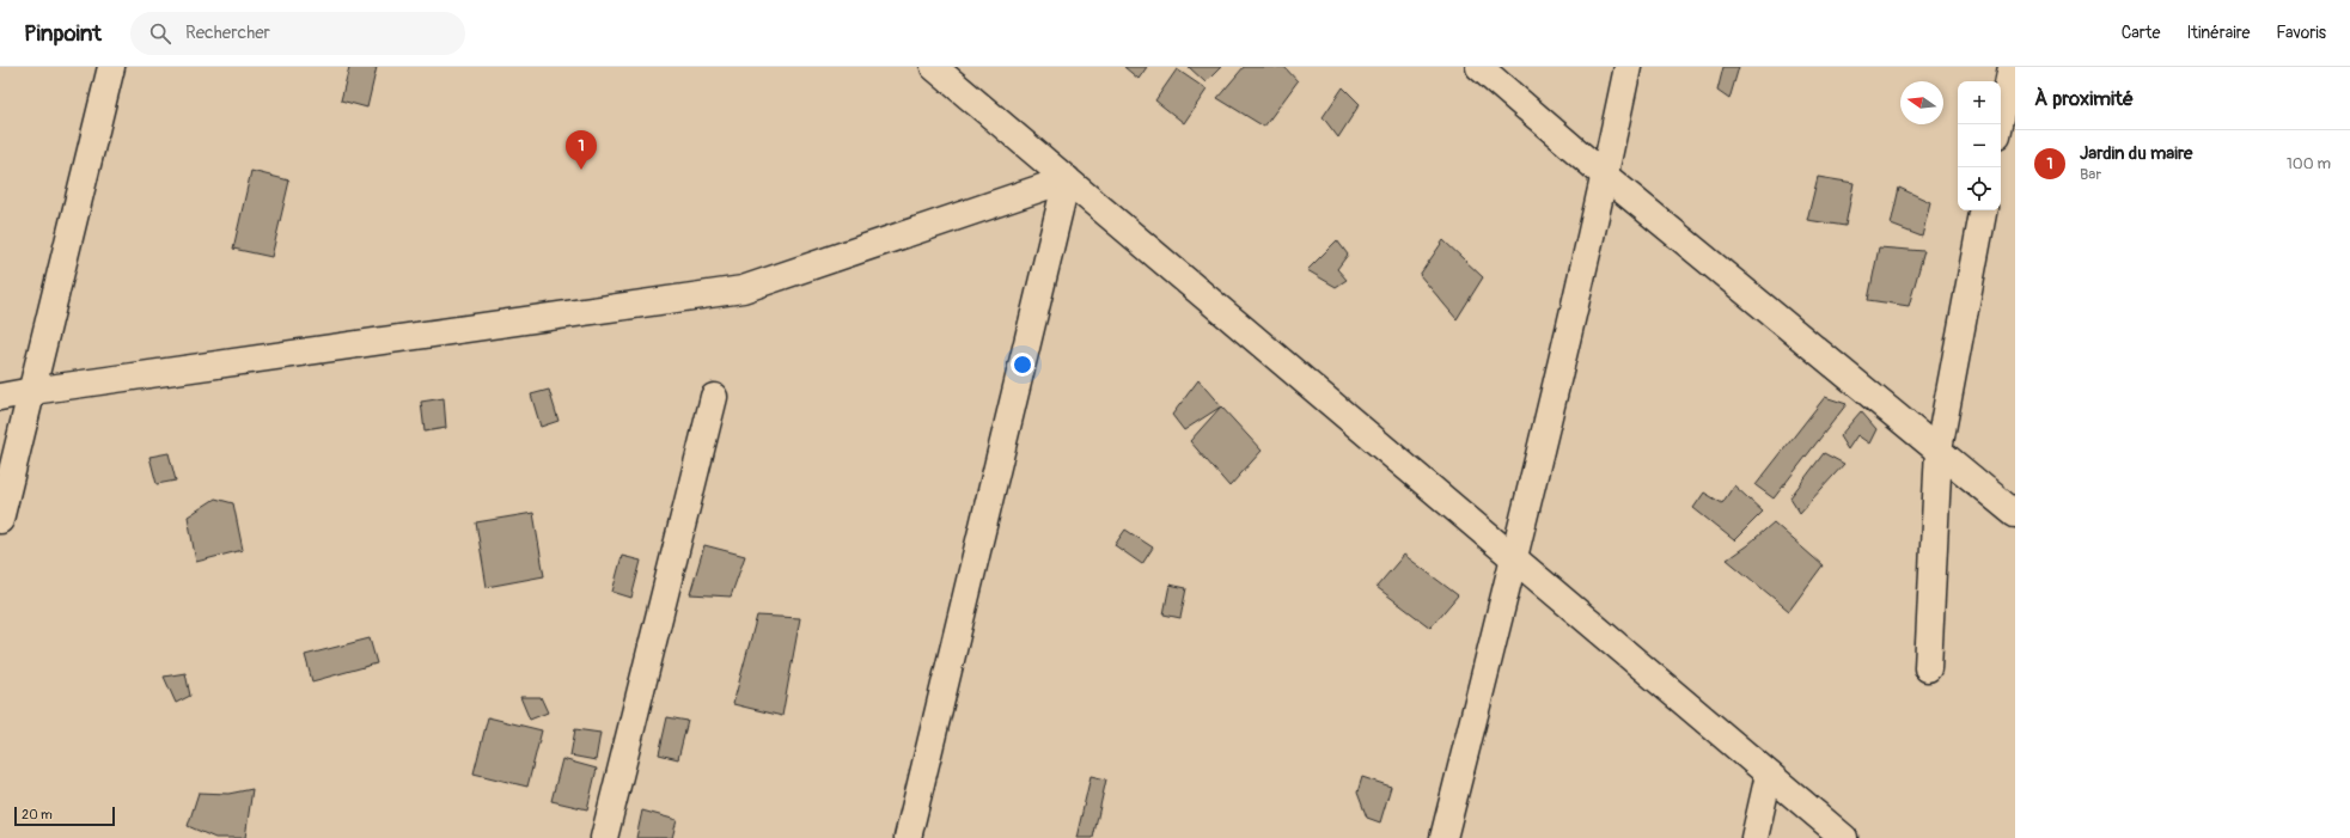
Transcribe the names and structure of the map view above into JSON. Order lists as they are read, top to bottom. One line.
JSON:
{"scale_bar":"20 m","north":"left","page":{"header":"Pinpoint","search":"Rechercher","nav":["Carte","Itinéraire","Favoris"],"heading":"À proximité","map_buttons":["+","−"],"list":[{"mark":"1","name":"Jardin du maire","note":"Bar","value":"100 m"}],"pins":"1","scale":"20 m"}}
